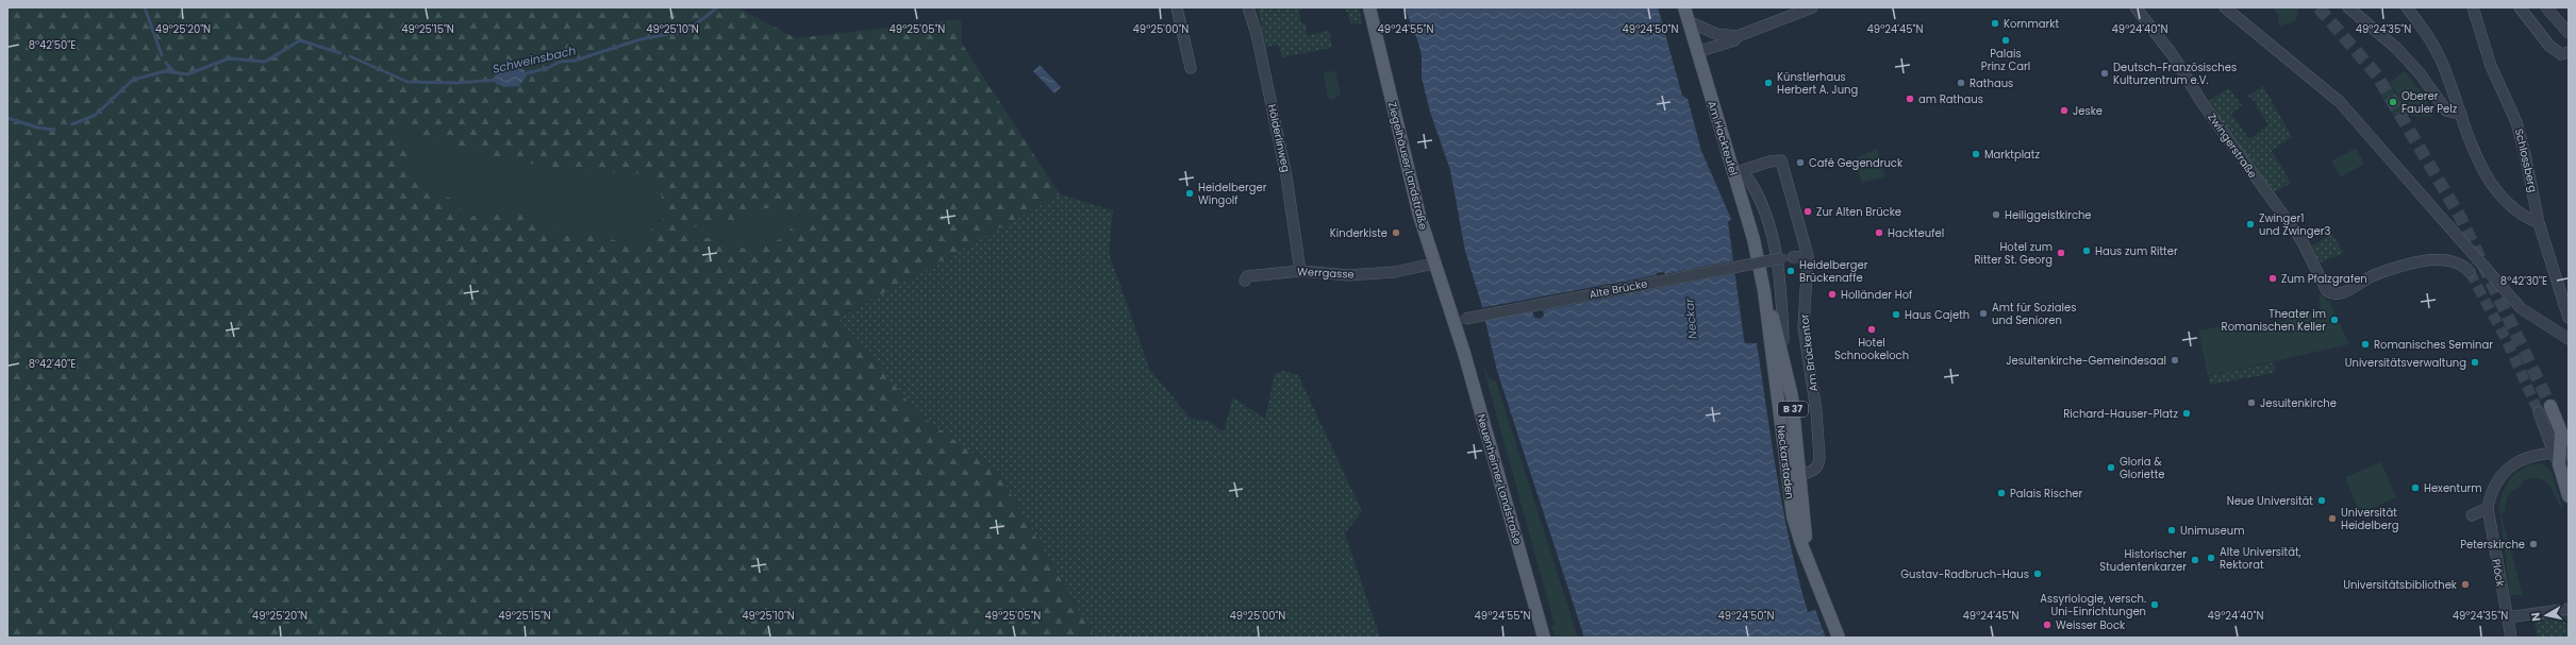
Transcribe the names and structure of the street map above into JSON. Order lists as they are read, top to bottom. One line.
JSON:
{"streets":{"main road":["Am Hackteufel","Ziegelhäuser Landstraße","B 37","Neckarstaden","Neuenheimer Landstraße"],"street":["Hölderlinweg","Zwingerstraße","Schlossberg","Werrgasse","Alte Brücke","Am Brückentor","Plöck"]},"crossings":[["Hölderlinweg","Werrgasse"],["Am Hackteufel","Am Brückentor"],["Am Hackteufel","Neckarstaden"],["Ziegelhäuser Landstraße","Werrgasse"],["Ziegelhäuser Landstraße","Alte Brücke"],["Ziegelhäuser Landstraße","Neuenheimer Landstraße"],["Alte Brücke","Am Brückentor"],["Alte Brücke","Neuenheimer Landstraße"],["Am Brückentor","Neckarstaden"]],"water":["Schweinsbach","Neckar"],"places":["Kornmarkt","Palais Prinz Carl","Deutsch-Französisches Kulturzentrum e.V.","Künstlerhaus Herbert A. Jung","Rathaus","am Rathaus","Oberer Fauler Pelz","Jeske","Marktplatz","Café Gegendruck","Heidelberger Wingolf","Zur Alten Brücke","Heiliggeistkirche","Zwinger1 und Zwinger3","Kinderkiste","Hackteufel","Haus zum Ritter","Hotel zum Ritter St. Georg","Heidelberger Brückenaffe","Zum Pfalzgrafen","Holländer Hof","Amt für Soziales und Senioren","Haus Cajeth","Theater im Romanischen Keller","Hotel Schnookeloch","Romanisches Seminar","Jesuitenkirche-Gemeindesaal","Universitätsverwaltung","Jesuitenkirche","Richard-Hauser-Platz","Gloria & Gloriette","Hexenturm","Palais Rischer","Neue Universität","Universität Heidelberg","Unimuseum","Peterskirche","Alte Universität, Rektorat","Historischer Studentenkarzer","Gustav-Radbruch-Haus","Universitätsbibliothek","Assyriologie, versch. Uni-Einrichtungen","Weisser Bock"],"north":"left","coordinates":["49°25'20\"N","49°25'15\"N","49°25'10\"N","49°25'05\"N","49°25'00\"N","49°24'55\"N","49°24'50\"N","49°24'45\"N","49°24'40\"N","49°24'35\"N","8°42'50\"E","8°42'30\"E","8°42'40\"E"]}
